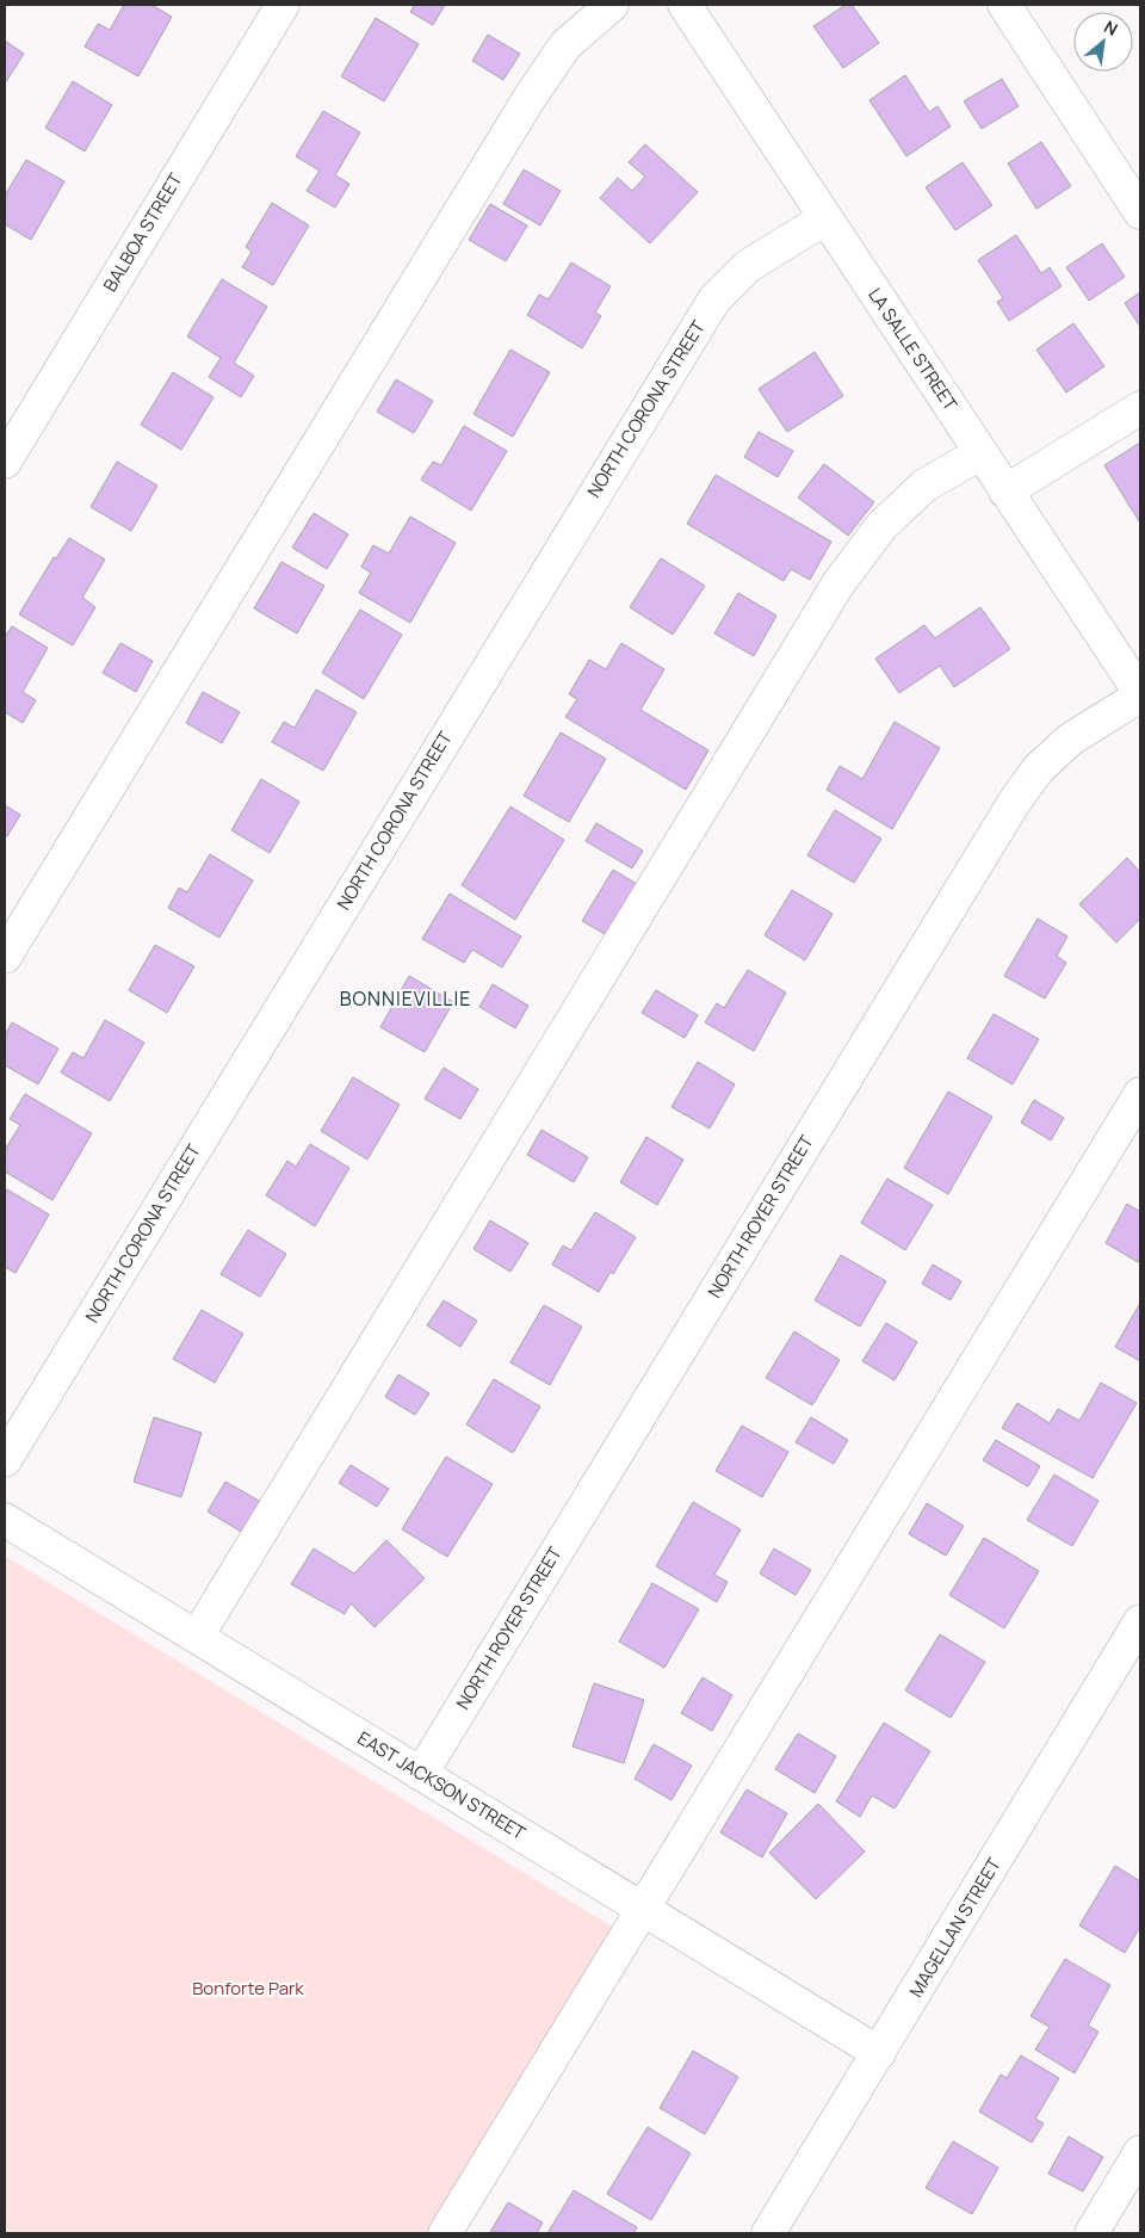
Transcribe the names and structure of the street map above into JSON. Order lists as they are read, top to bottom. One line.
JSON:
{"streets":{"street":["BALBOA STREET","LA SALLE STREET","NORTH CORONA STREET","NORTH ROYER STREET","EAST JACKSON STREET","MAGELLAN STREET"]},"crossings":[["LA SALLE STREET","NORTH CORONA STREET"],["LA SALLE STREET","NORTH ROYER STREET"],["NORTH ROYER STREET","EAST JACKSON STREET"],["EAST JACKSON STREET","MAGELLAN STREET"]],"districts":["BONNIEVILLIE"],"parks":["Bonforte Park"],"north":"top right"}
